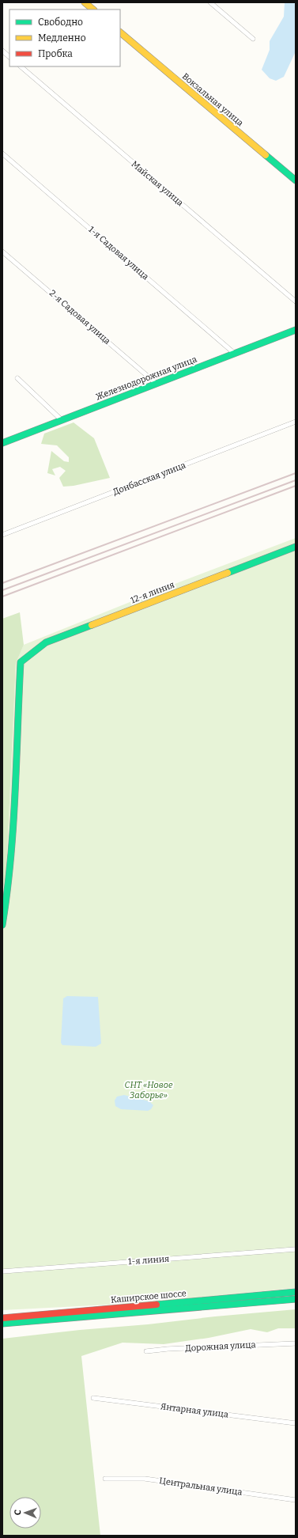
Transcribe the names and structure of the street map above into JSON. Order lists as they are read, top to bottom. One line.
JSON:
{"streets":{"street":["Вокзальная улица","Майская улица","1-я Садовая улица","2-я Садовая улица","Железнодорожная улица","Донбасская улица","12-я линия","1-я линия","Каширское шоссе","Дорожная улица","Янтарная улица","Центральная улица"]},"crossings":[["1-я Садовая улица","Железнодорожная улица"],["2-я Садовая улица","Железнодорожная улица"]],"parks":["СНТ «Новое Заборье»"],"legend":["Свободно","Медленно","Пробка"],"north":"left"}
